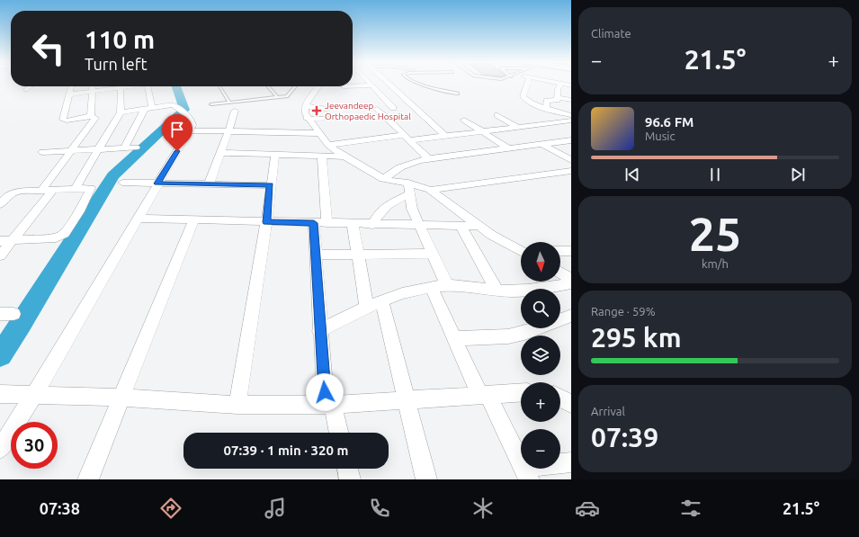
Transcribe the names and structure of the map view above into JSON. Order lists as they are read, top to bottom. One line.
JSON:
{"places":{"health":["Jeevandeep Orthopaedic Hospital"]},"north":"bottom","page":{"tile":["Climate",["25","km/h"],["Range · 59%","295 km"],["Arrival","07:39"]],"turn":["110 m","Turn left"],"heat":["−","21.5°","+"],"song":["96.6 FM","Music"],"map_buttons":["+","−"],"limit":"30","trip":"07:39 · 1 min · 320 m","tabs":["07:38","21.5°"]}}
